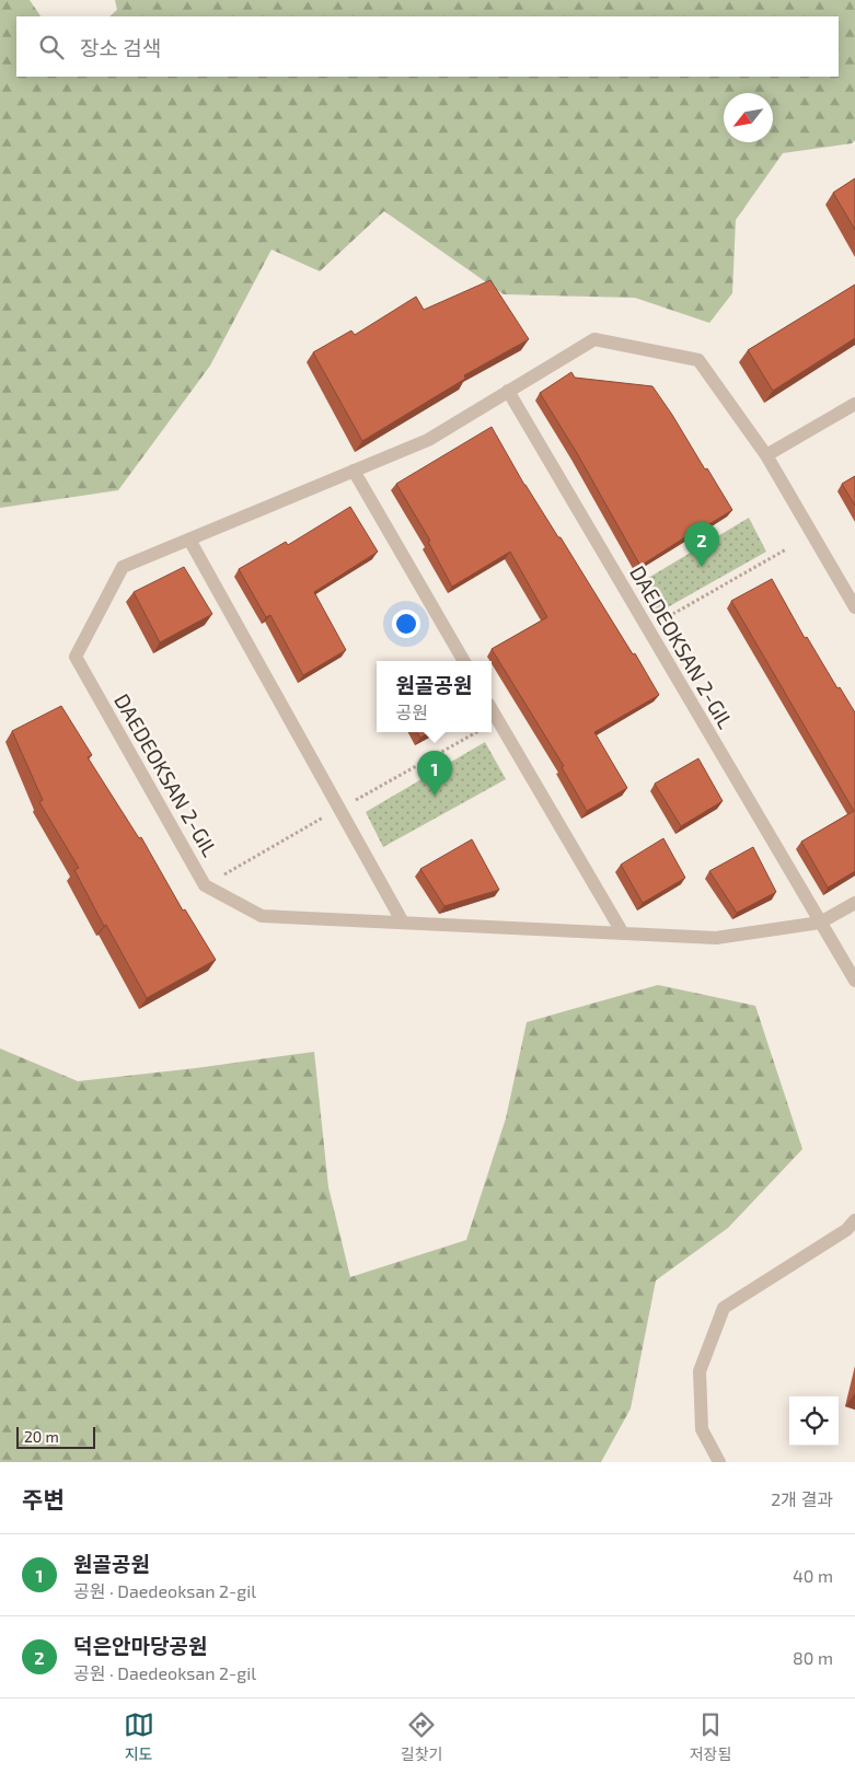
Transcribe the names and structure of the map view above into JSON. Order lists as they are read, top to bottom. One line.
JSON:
{"streets":{"street":["DAEDEOKSAN 2-GIL"]},"scale_bar":"20 m","north":"bottom left","page":{"search":"장소 검색","pins":["2","1"],"popup":["원골공원","공원"],"scale":"20 m","heading":["주변","2개 결과"],"list":[{"mark":"1","name":"원골공원","note":"공원 · Daedeoksan 2-gil","value":"40 m"},{"mark":"2","name":"덕은안마당공원","note":"공원 · Daedeoksan 2-gil","value":"80 m"}],"nav":["지도","길찾기","저장됨"]}}
